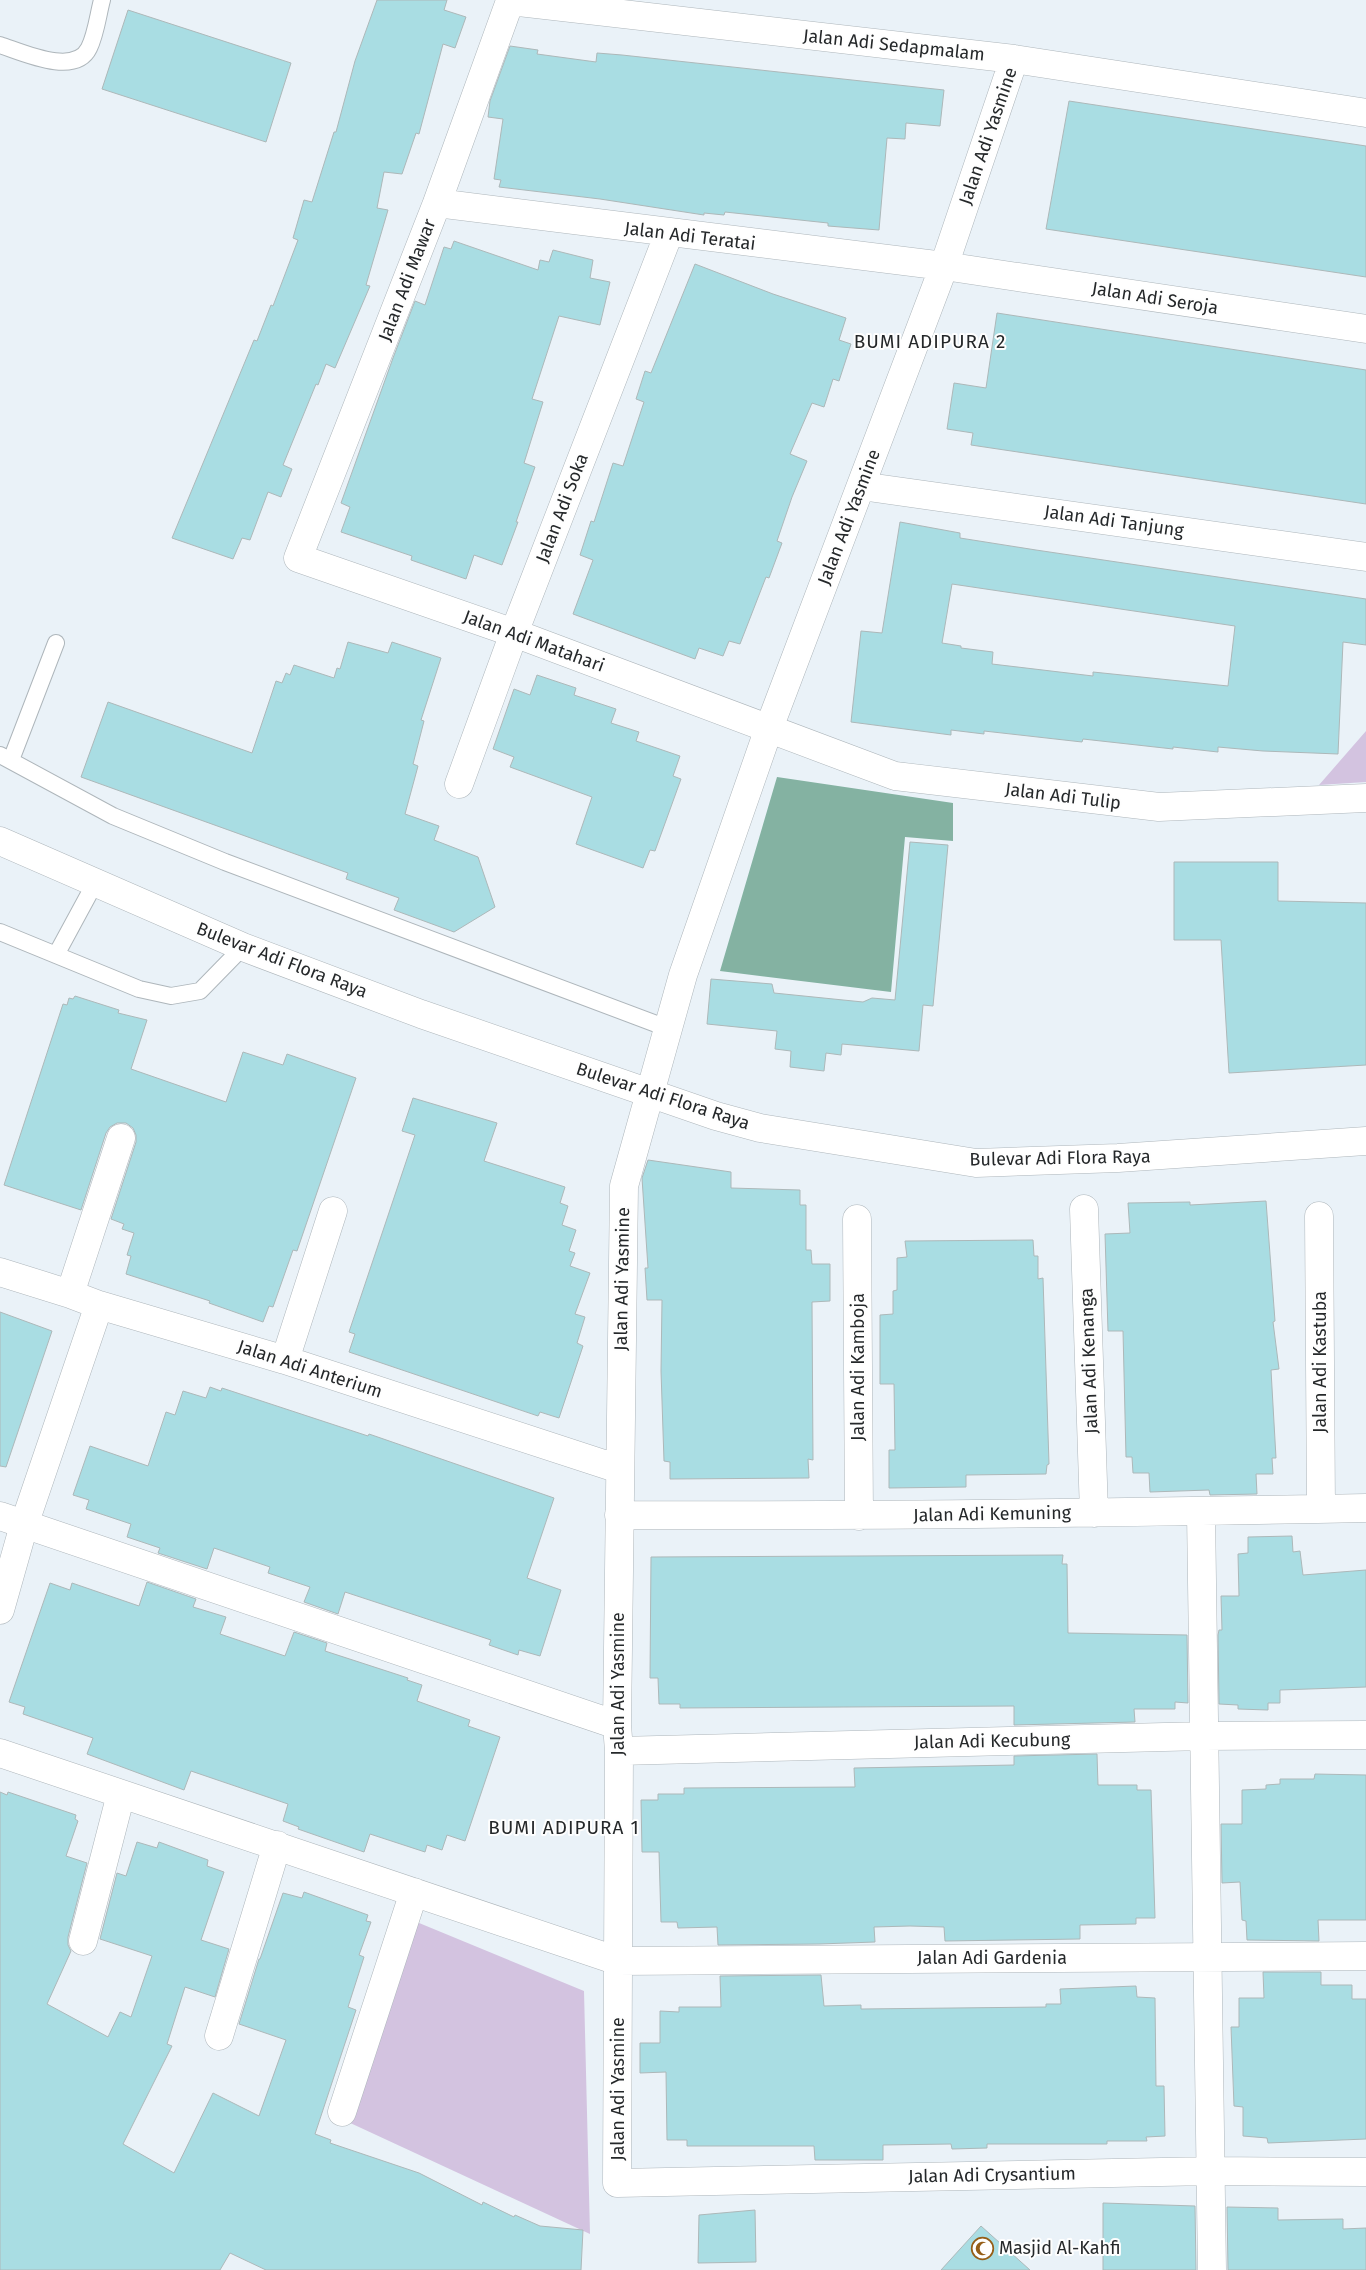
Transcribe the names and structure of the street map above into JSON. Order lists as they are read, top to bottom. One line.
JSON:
{"streets":{"street":["Jalan Adi Sedapmalam","Jalan Adi Yasmine","Jalan Adi Teratai","Jalan Adi Mawar","Jalan Adi Seroja","Jalan Adi Soka","Jalan Adi Tanjung","Jalan Adi Matahari","Jalan Adi Tulip","Bulevar Adi Flora Raya","Jalan Adi Kenanga","Jalan Adi Kastuba","Jalan Adi Kamboja","Jalan Adi Anterium","Jalan Adi Kemuning","Jalan Adi Kecubung","Jalan Adi Gardenia","Jalan Adi Crysantium"]},"crossings":[["Jalan Adi Sedapmalam","Jalan Adi Yasmine"],["Jalan Adi Sedapmalam","Jalan Adi Mawar"],["Jalan Adi Yasmine","Jalan Adi Teratai"],["Jalan Adi Yasmine","Jalan Adi Seroja"],["Jalan Adi Yasmine","Jalan Adi Tanjung"],["Jalan Adi Yasmine","Jalan Adi Matahari"],["Jalan Adi Yasmine","Jalan Adi Tulip"],["Jalan Adi Yasmine","Bulevar Adi Flora Raya"],["Jalan Adi Yasmine","Jalan Adi Anterium"],["Jalan Adi Yasmine","Jalan Adi Kemuning"],["Jalan Adi Yasmine","Jalan Adi Kecubung"],["Jalan Adi Yasmine","Jalan Adi Gardenia"],["Jalan Adi Yasmine","Jalan Adi Crysantium"],["Jalan Adi Teratai","Jalan Adi Mawar"],["Jalan Adi Teratai","Jalan Adi Seroja"],["Jalan Adi Teratai","Jalan Adi Soka"],["Jalan Adi Mawar","Jalan Adi Matahari"],["Jalan Adi Soka","Jalan Adi Matahari"],["Jalan Adi Matahari","Jalan Adi Tulip"],["Jalan Adi Kenanga","Jalan Adi Kemuning"],["Jalan Adi Kastuba","Jalan Adi Kemuning"],["Jalan Adi Kamboja","Jalan Adi Kemuning"]],"districts":["BUMI ADIPURA 2","BUMI ADIPURA 1"],"places":{"mosque":["Masjid Al-Kahfi"]}}
